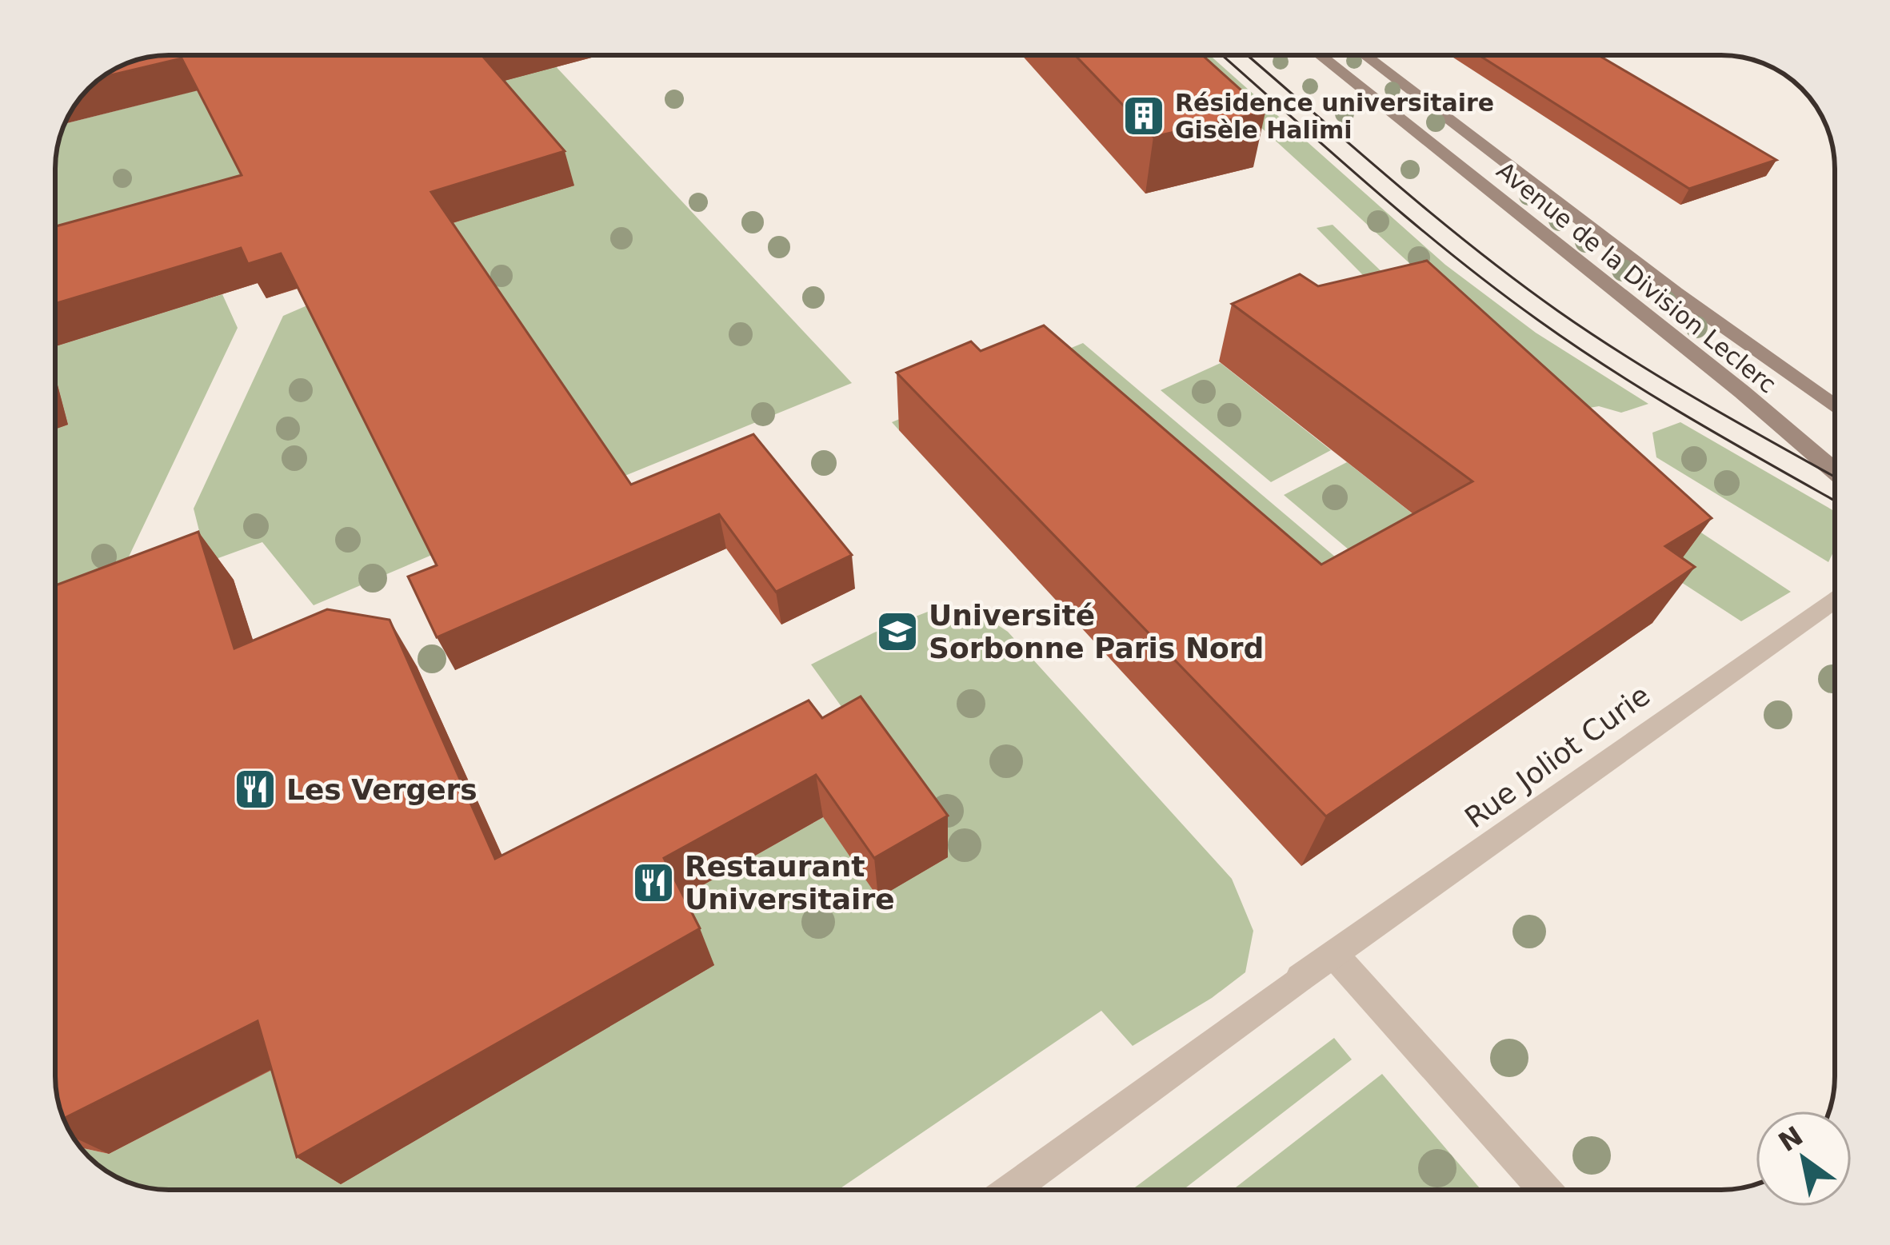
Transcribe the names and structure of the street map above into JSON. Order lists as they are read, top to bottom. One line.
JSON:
{"streets":{"street":["Avenue de la Division Leclerc","Rue Joliot Curie"]},"places":{"building":["Résidence universitaire Gisèle Halimi"],"school or university":["Université Sorbonne Paris Nord"],"restaurant":["Les Vergers","Restaurant Universitaire"]},"north":"top left"}
